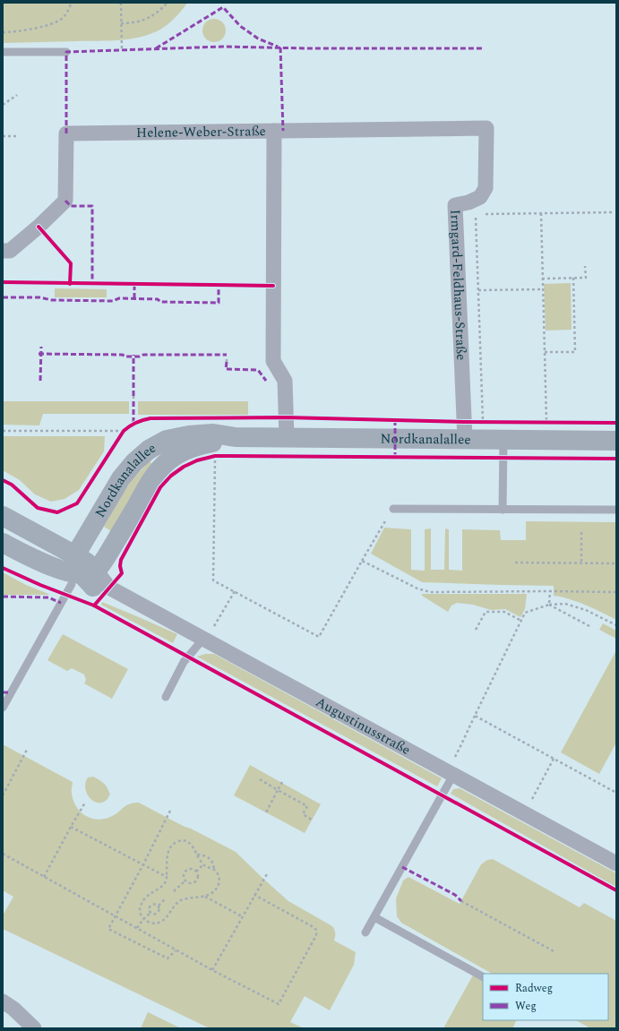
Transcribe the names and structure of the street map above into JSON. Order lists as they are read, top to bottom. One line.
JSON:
{"streets":{"main road":["Nordkanalallee"],"street":["Helene-Weber-Straße","Irmgard-Feldhaus-Straße","Augustinusstraße"]},"crossings":[["Helene-Weber-Straße","Irmgard-Feldhaus-Straße"],["Irmgard-Feldhaus-Straße","Nordkanalallee"],["Nordkanalallee","Augustinusstraße"]],"legend":["Radweg","Weg"]}
